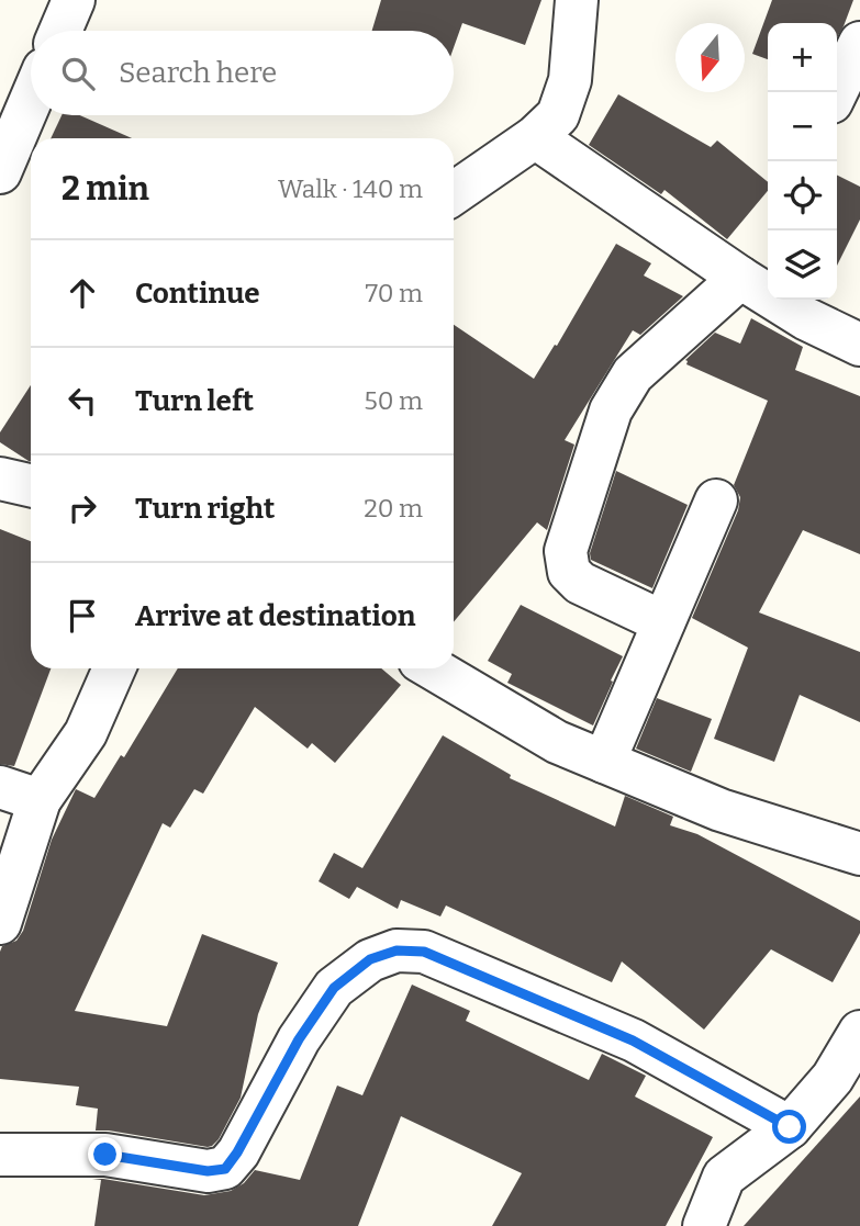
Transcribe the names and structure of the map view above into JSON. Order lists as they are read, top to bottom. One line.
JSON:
{"north":"bottom","page":{"map_buttons":["+","−"],"search":"Search here","heading":["2 min","Walk · 140 m"],"list":[["Continue","70 m"],["Turn left","50 m"],["Turn right","20 m"],"Arrive at destination"]}}
